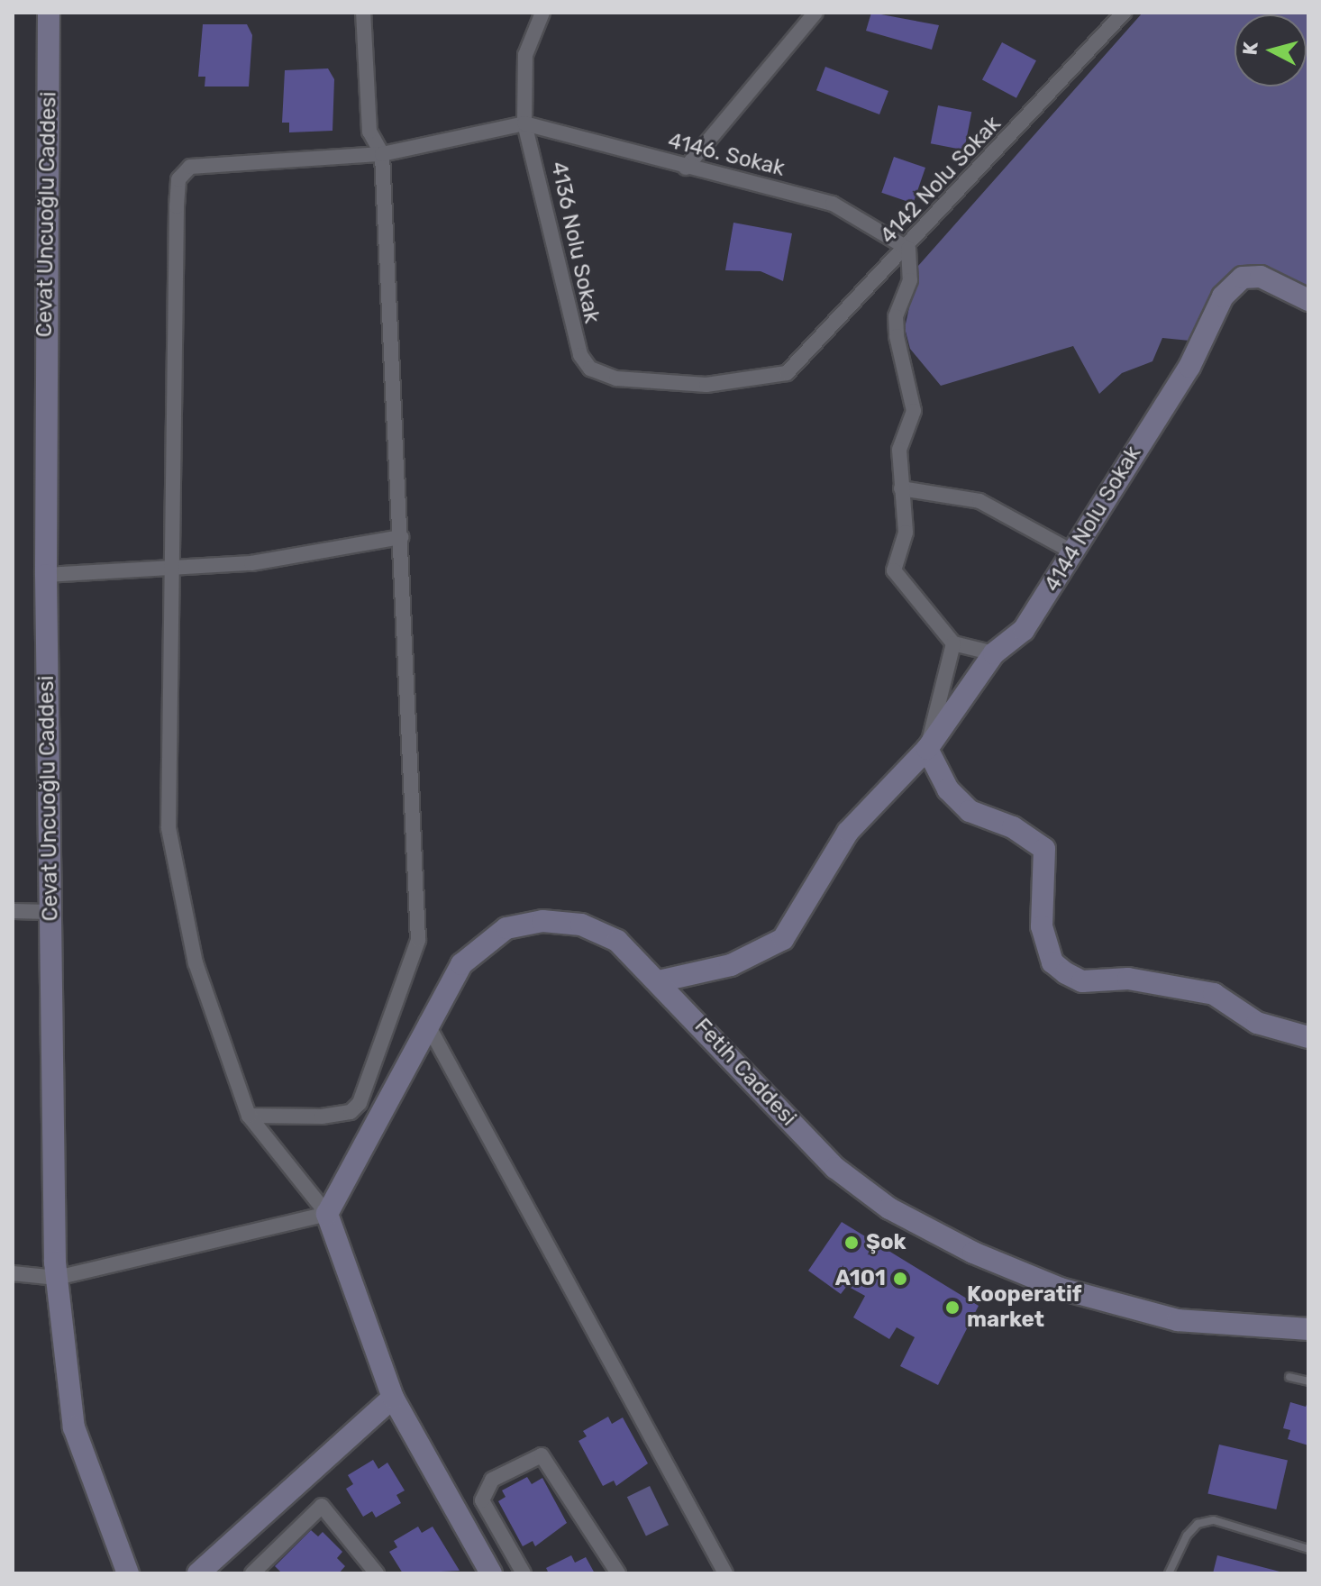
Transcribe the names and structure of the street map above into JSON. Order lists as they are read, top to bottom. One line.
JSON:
{"streets":{"street":["4146. Sokak","4142 Nolu Sokak","Cevat Uncuoğlu Caddesi","4136 Nolu Sokak","4144 Nolu Sokak","Fetih Caddesi"]},"crossings":[["4146. Sokak","4142 Nolu Sokak"],["4146. Sokak","4136 Nolu Sokak"],["4142 Nolu Sokak","4136 Nolu Sokak"],["4144 Nolu Sokak","Fetih Caddesi"]],"places":["Şok","A101","Kooperatif market"],"north":"left"}
